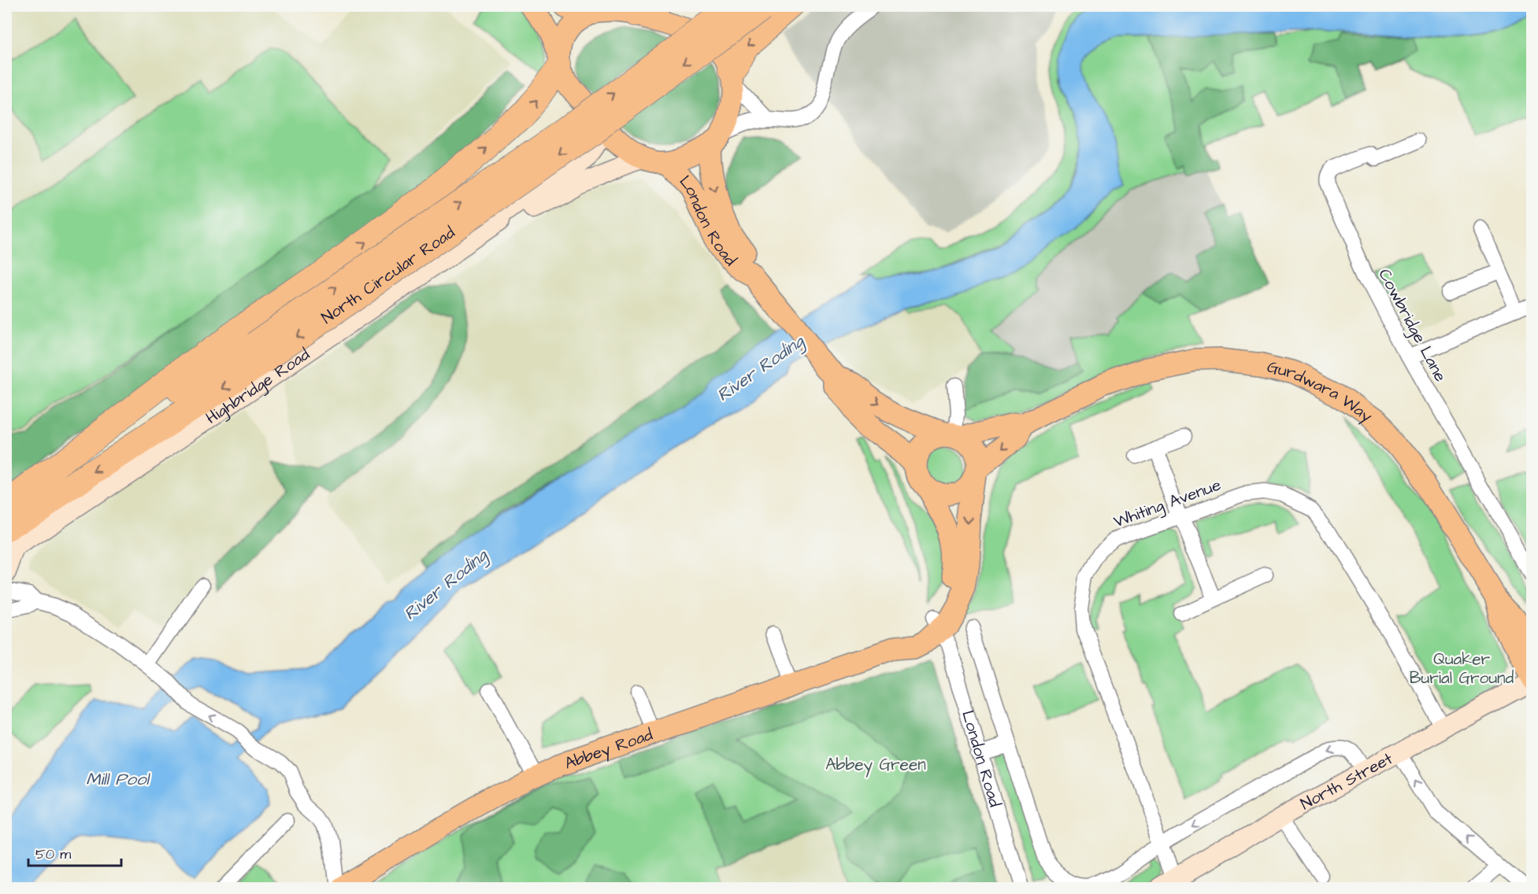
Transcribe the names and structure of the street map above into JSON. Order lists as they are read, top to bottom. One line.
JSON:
{"streets":{"highway":["North Circular Road"],"main road":["London Road","Gurdwara Way","Abbey Road"],"street":["Cowbridge Lane","Highbridge Road","Whiting Avenue","North Street"]},"crossings":[["London Road","Highbridge Road"],["London Road","Gurdwara Way"],["London Road","Abbey Road"],["North Circular Road","Highbridge Road"],["Gurdwara Way","North Street"],["Whiting Avenue","North Street"]],"water":["River Roding","Mill Pool"],"parks":["Quaker Burial Ground","Abbey Green"],"scale_bar":"50 m"}
